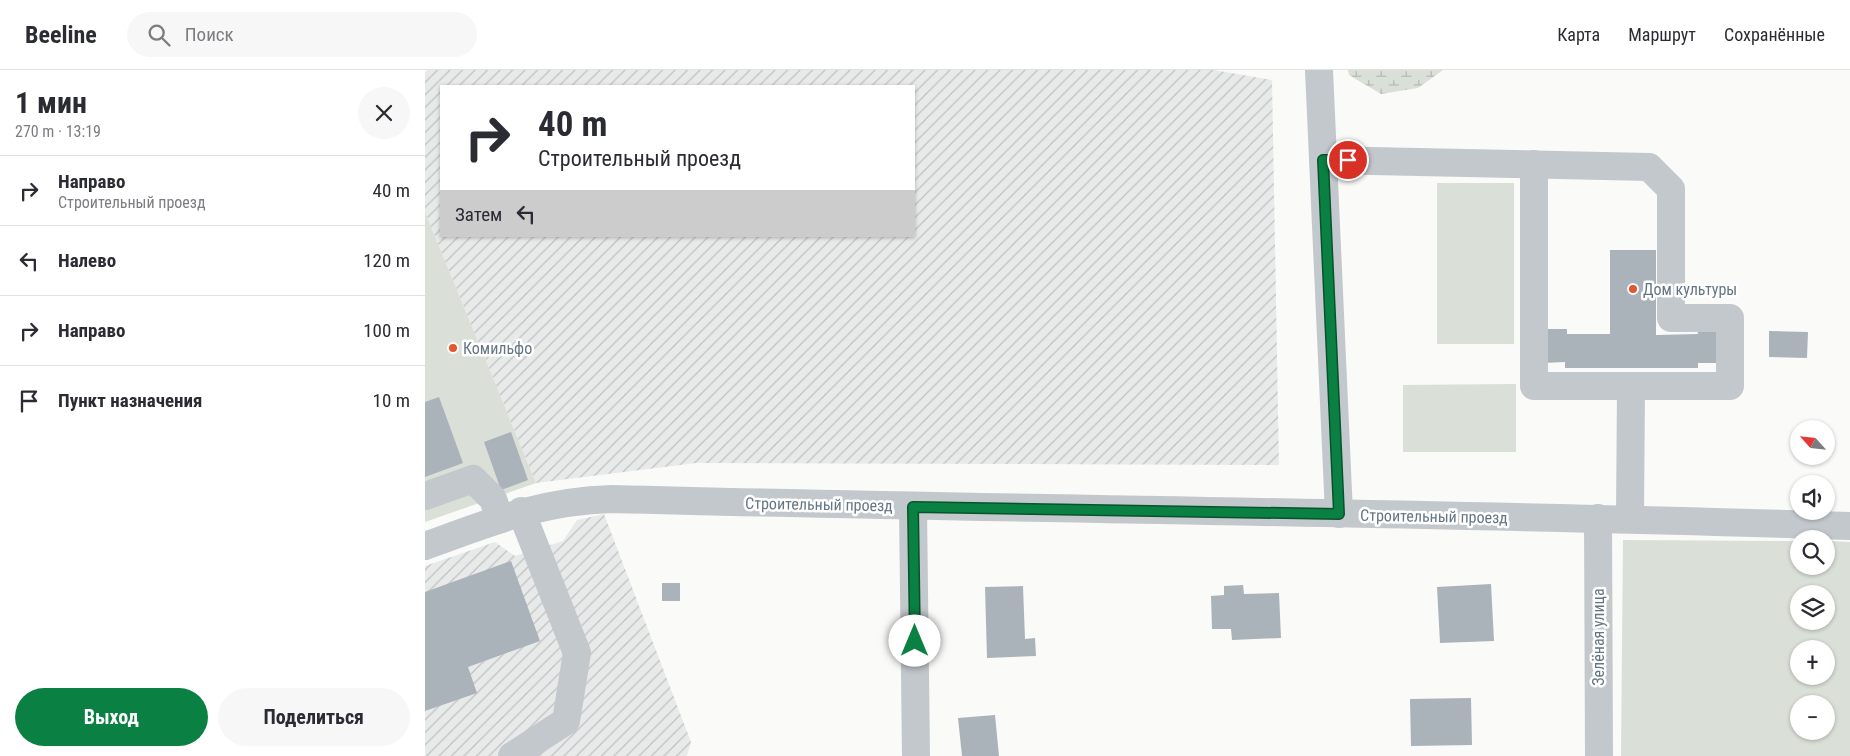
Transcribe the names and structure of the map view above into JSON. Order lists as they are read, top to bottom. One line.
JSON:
{"streets":{"street":["Строительный проезд","Зелёная улица"]},"crossings":[["Строительный проезд","Зелёная улица"]],"places":["Дом культуры","Комильфо"],"north":"top left","page":{"header":"Beeline","search":"Поиск","nav":["Карта","Маршрут","Сохранённые"],"heading":["1 мин","270 m · 13:19"],"turn":["40 m","Строительный проезд"],"list":[{"name":"Направо","note":"Строительный проезд","value":"40 m"},{"name":"Налево","value":"120 m"},{"name":"Направо","value":"100 m"},{"name":"Пункт назначения","value":"10 m"}],"then":"Затем","map_buttons":["+","−"],"buttons":["Выход","Поделиться"]}}
